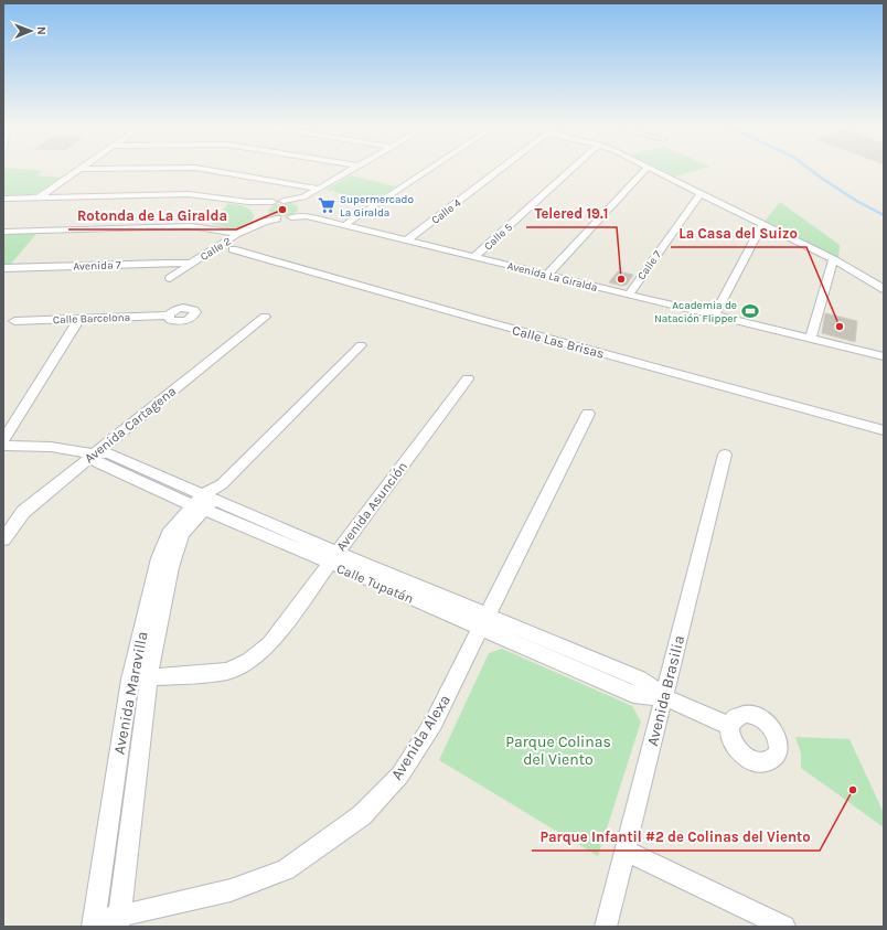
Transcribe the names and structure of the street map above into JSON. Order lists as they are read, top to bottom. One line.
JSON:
{"streets":{"street":["Calle 4","Calle 5","Calle 2","Avenida 7","Calle 7","Avenida La Giralda","Calle Barcelona","Calle Las Brisas","Avenida Cartagena","Avenida Asunción","Calle Tupatán","Avenida Brasilia","Avenida Maravilla","Avenida Alexa"]},"crossings":[["Calle 4","Avenida La Giralda"],["Calle 5","Avenida La Giralda"],["Calle 2","Avenida 7"],["Calle 7","Avenida La Giralda"],["Avenida Cartagena","Calle Tupatán"],["Avenida Asunción","Calle Tupatán"],["Avenida Asunción","Avenida Maravilla"],["Calle Tupatán","Avenida Brasilia"],["Calle Tupatán","Avenida Maravilla"],["Calle Tupatán","Avenida Alexa"],["Avenida Maravilla","Avenida Alexa"]],"parks":["Parque Colinas del Viento"],"places":{"supermarket":["Supermercado La Giralda"],"other":["Rotonda de La Giralda","Telered 19.1","La Casa del Suizo","Parque Infantil #2 de Colinas del Viento"],"sports":["Academia de Natación Flipper"]},"north":"right"}
